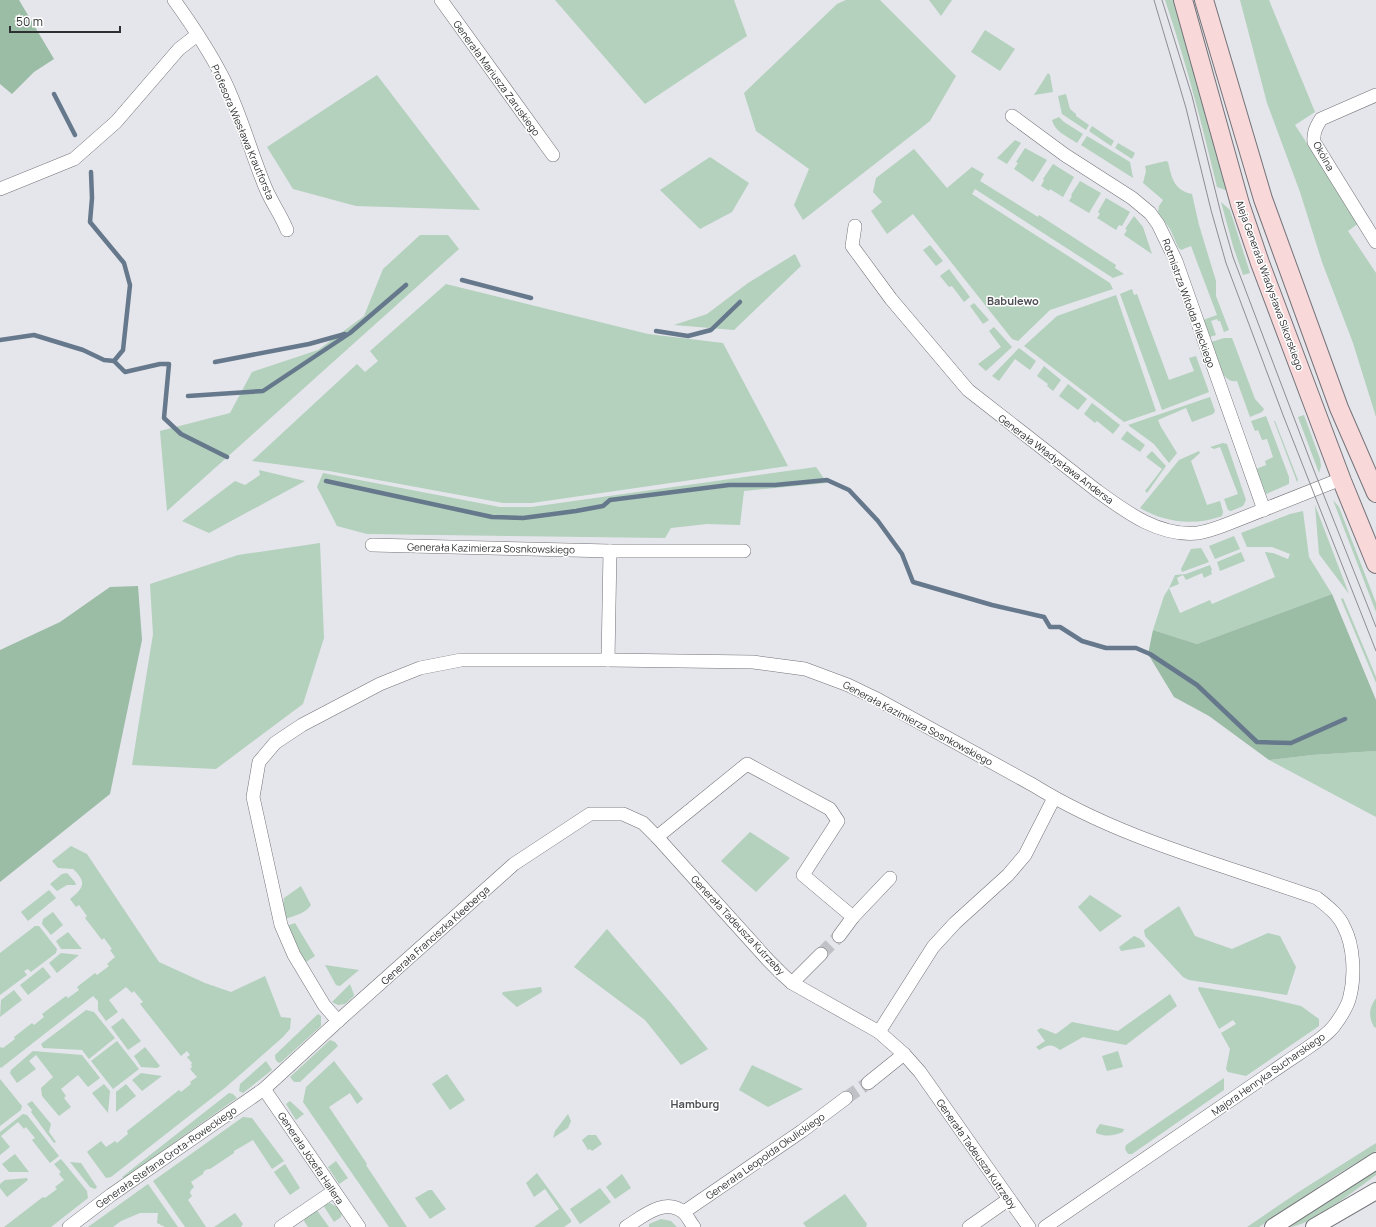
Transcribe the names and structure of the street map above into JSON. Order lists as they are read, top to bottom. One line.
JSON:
{"streets":{"main road":["Aleja Generała Władysława Sikorskiego"],"street":["Generała Mariusza Zaruskiego","Profesora Wiesława Krautforsta","Okólna","Rotmistrza Witolda Pileckiego","Generała Władysława Andersa","Generała Kazimierza Sosnkowskiego","Generała Tadeusza Kutrzeby","Generała Franciszka Kleeberga","Majora Henryka Sucharskiego","Generała Leopolda Okulickiego","Generała Stefana Grota-Roweckiego","Generała Józefa Hallera"]},"crossings":[["Aleja Generała Władysława Sikorskiego","Generała Władysława Andersa"],["Rotmistrza Witolda Pileckiego","Generała Władysława Andersa"],["Generała Kazimierza Sosnkowskiego","Generała Franciszka Kleeberga"],["Generała Kazimierza Sosnkowskiego","Majora Henryka Sucharskiego"],["Generała Tadeusza Kutrzeby","Generała Franciszka Kleeberga"],["Generała Franciszka Kleeberga","Generała Stefana Grota-Roweckiego"],["Generała Franciszka Kleeberga","Generała Józefa Hallera"],["Generała Stefana Grota-Roweckiego","Generała Józefa Hallera"]],"districts":["Babulewo","Hamburg"],"scale_bar":"50 m"}
